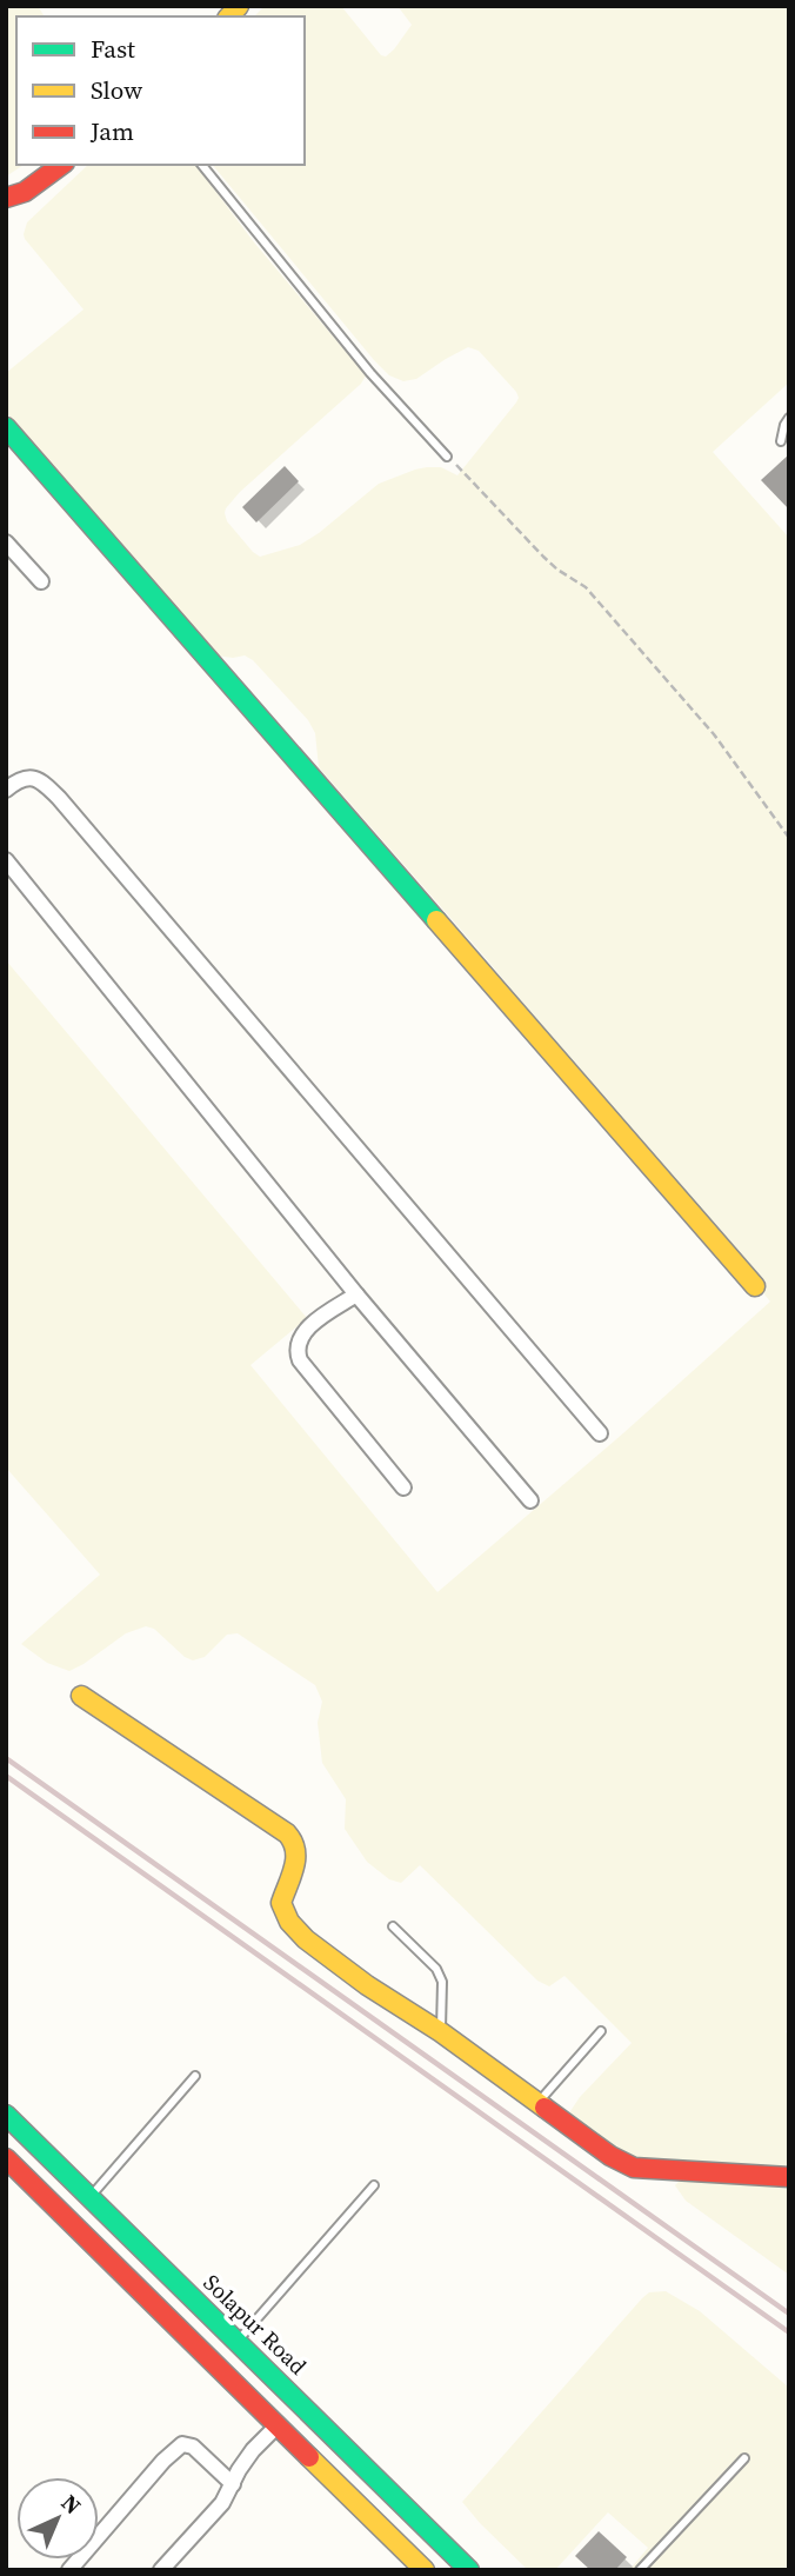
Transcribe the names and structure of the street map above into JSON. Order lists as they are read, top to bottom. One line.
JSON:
{"streets":{"main road":["Solapur Road"]},"legend":["Fast","Slow","Jam"],"north":"top right"}
